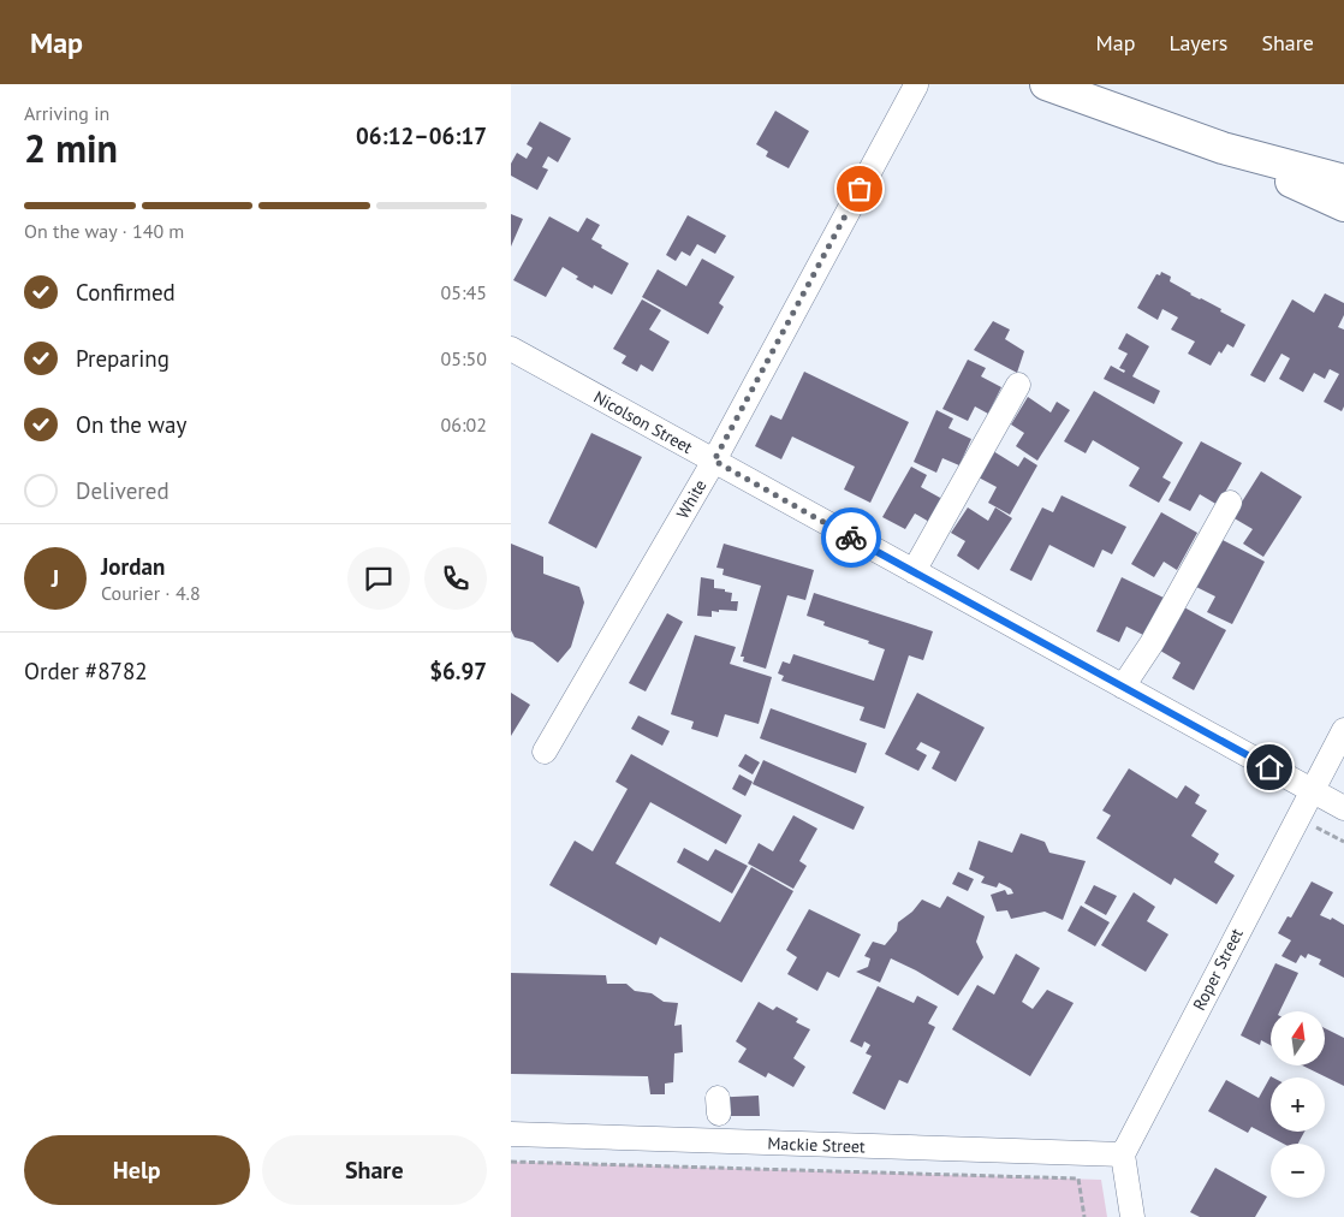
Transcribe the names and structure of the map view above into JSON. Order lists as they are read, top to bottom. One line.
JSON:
{"streets":{"street":["Nicolson Street","White","Roper Street","Mackie Street"]},"crossings":[["Nicolson Street","White"],["Nicolson Street","Roper Street"],["Roper Street","Mackie Street"]],"north":"top","page":{"header":"Map","nav":["Map","Layers","Share"],"heading":["2 min","Arriving in","06:12–06:17"],"panel":["Jordan","Courier · 4.8","Order #8782","$6.97"],"bar":"On the way · 140 m","list":[["Confirmed","05:45"],["Preparing","05:50"],["On the way","06:02"],"Delivered"],"round":"J","map_buttons":["+","−"],"buttons":["Help","Share"]}}
